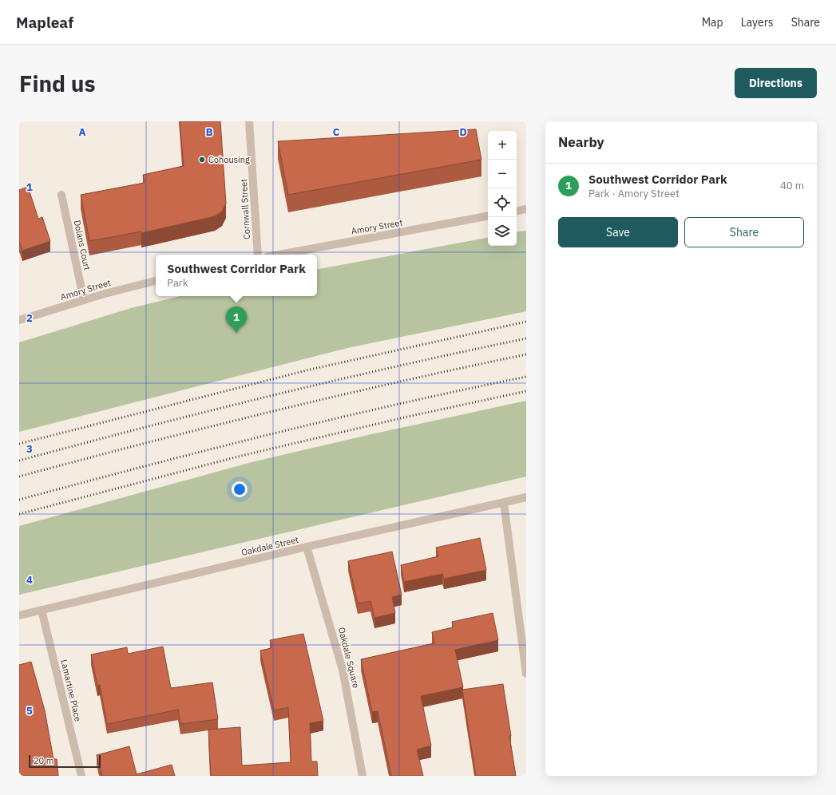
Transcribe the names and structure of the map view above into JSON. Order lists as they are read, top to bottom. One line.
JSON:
{"streets":{"street":["Cornwall Street","Amory Street","Dolans Court","Oakdale Street","Oakdale Square","Lamartine Place"]},"crossings":[["Amory Street","Dolans Court"],["Oakdale Street","Oakdale Square"],["Oakdale Street","Lamartine Place"]],"places":["Cohousing"],"scale_bar":"20 m","page":{"header":"Mapleaf","nav":["Map","Layers","Share"],"buttons":["Directions",["Save","Share"]],"title":"Find us","heading":"Nearby","map_buttons":["+","−"],"list":[{"mark":"1","name":"Southwest Corridor Park","note":"Park · Amory Street","value":"40 m"}],"popup":["Southwest Corridor Park","Park"],"pins":"1","scale":"20 m"},"grid":{"columns":["A","B","C","D"],"rows":["1","2","3","4","5"]}}
